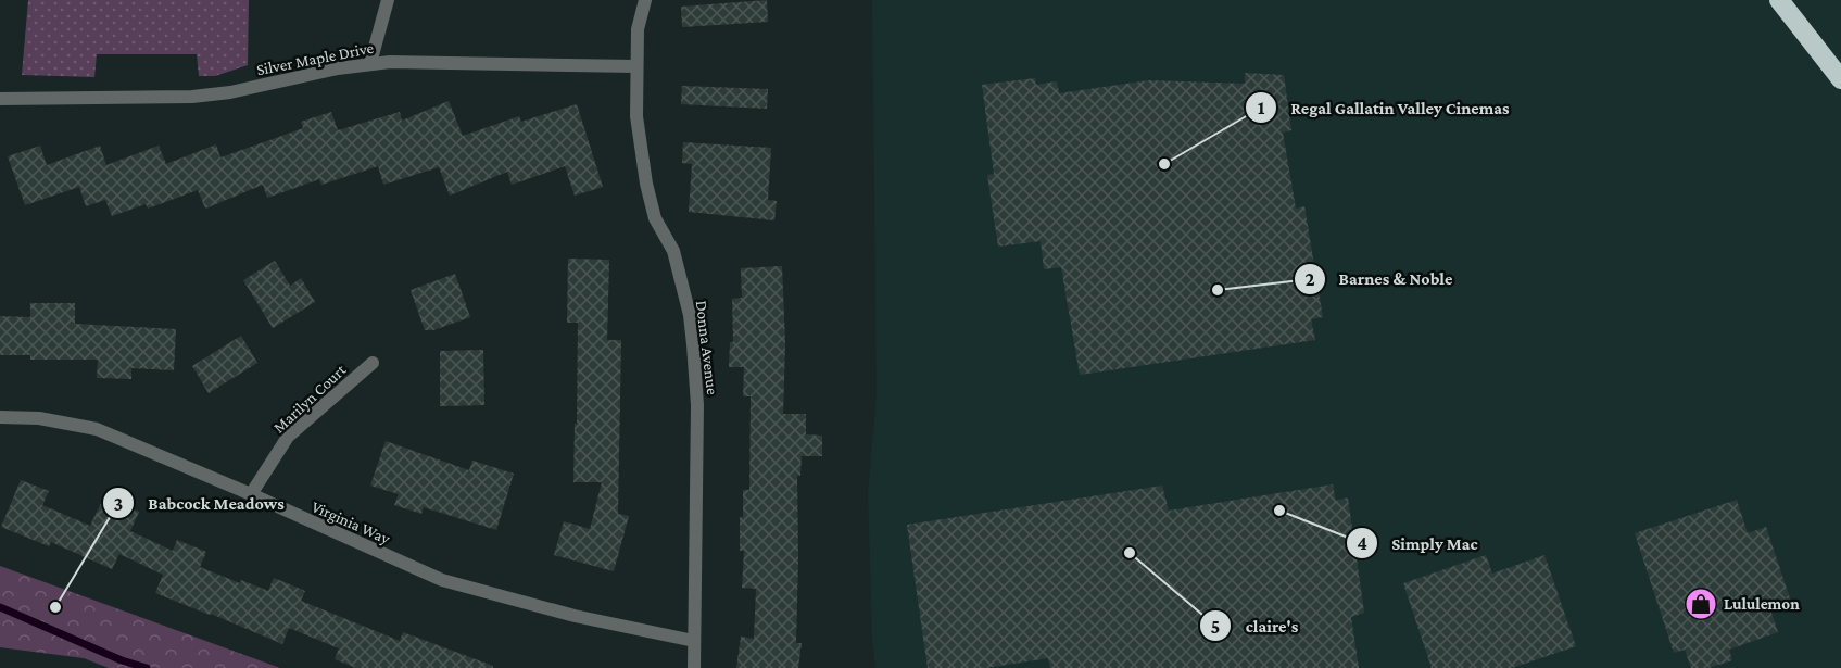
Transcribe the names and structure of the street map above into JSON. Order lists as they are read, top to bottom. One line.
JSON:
{"streets":{"street":["Silver Maple Drive","Donna Avenue","Marilyn Court","Virginia Way"]},"crossings":[["Silver Maple Drive","Donna Avenue"],["Donna Avenue","Virginia Way"],["Marilyn Court","Virginia Way"]],"places":{"other":["Regal Gallatin Valley Cinemas","Barnes & Noble","Simply Mac","claire's","Babcock Meadows"],"shop":["Lululemon"]}}
